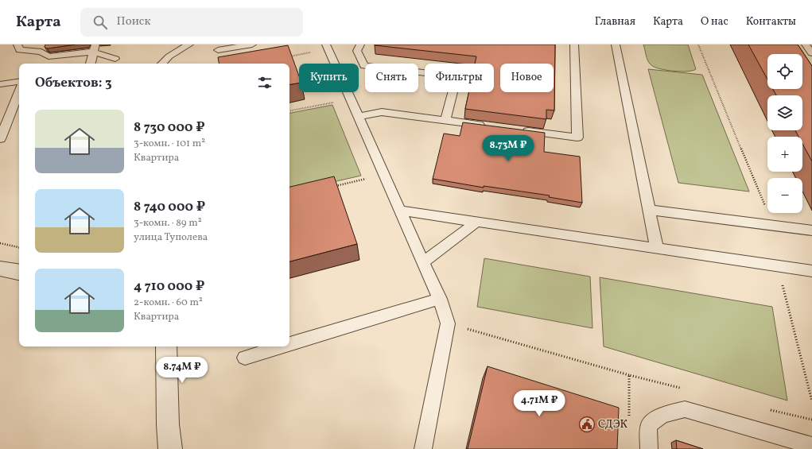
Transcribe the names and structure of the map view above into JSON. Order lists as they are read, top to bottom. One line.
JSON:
{"places":{"public building":["СДЭК"]},"page":{"header":"Карта","search":"Поиск","nav":["Главная","Карта","О нас","Контакты"],"map_buttons":["+","−"],"chip":["Купить","Снять","Фильтры","Новое"],"heading":"Объектов: 3","list":[{"name":"8 730 000 ₽","note":"3-комн. · 101 m² · Квартира"},{"name":"8 740 000 ₽","note":"3-комн. · 89 m² · улица Туполева"},{"name":"4 710 000 ₽","note":"2-комн. · 60 m² · Квартира"}],"price":["8.73M ₽","8.74M ₽","4.71M ₽"]}}
